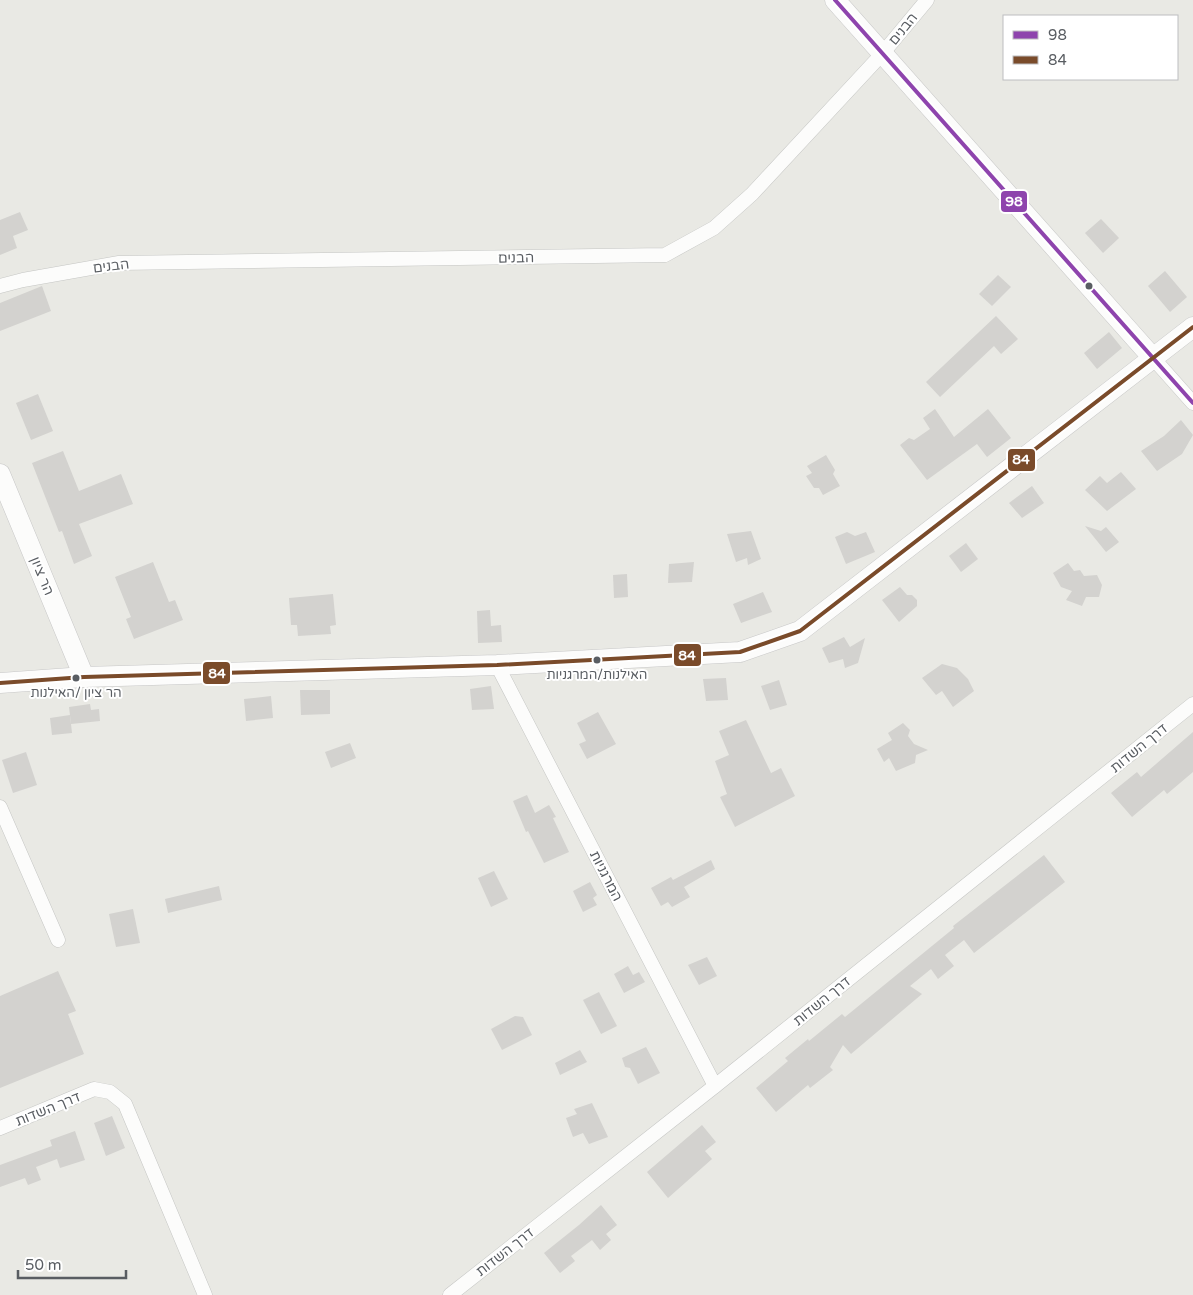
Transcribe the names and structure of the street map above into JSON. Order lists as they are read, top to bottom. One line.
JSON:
{"streets":{"main road":["הר ציון"],"street":["הבנים","דרך השדות","המרגניות"]},"crossings":[["דרך השדות","המרגניות"]],"places":["האילנות/המרגניות","הר ציון /האילנות"],"lines":["transit line 98","transit line 84"],"legend":["98","84"],"scale_bar":"50 m"}
